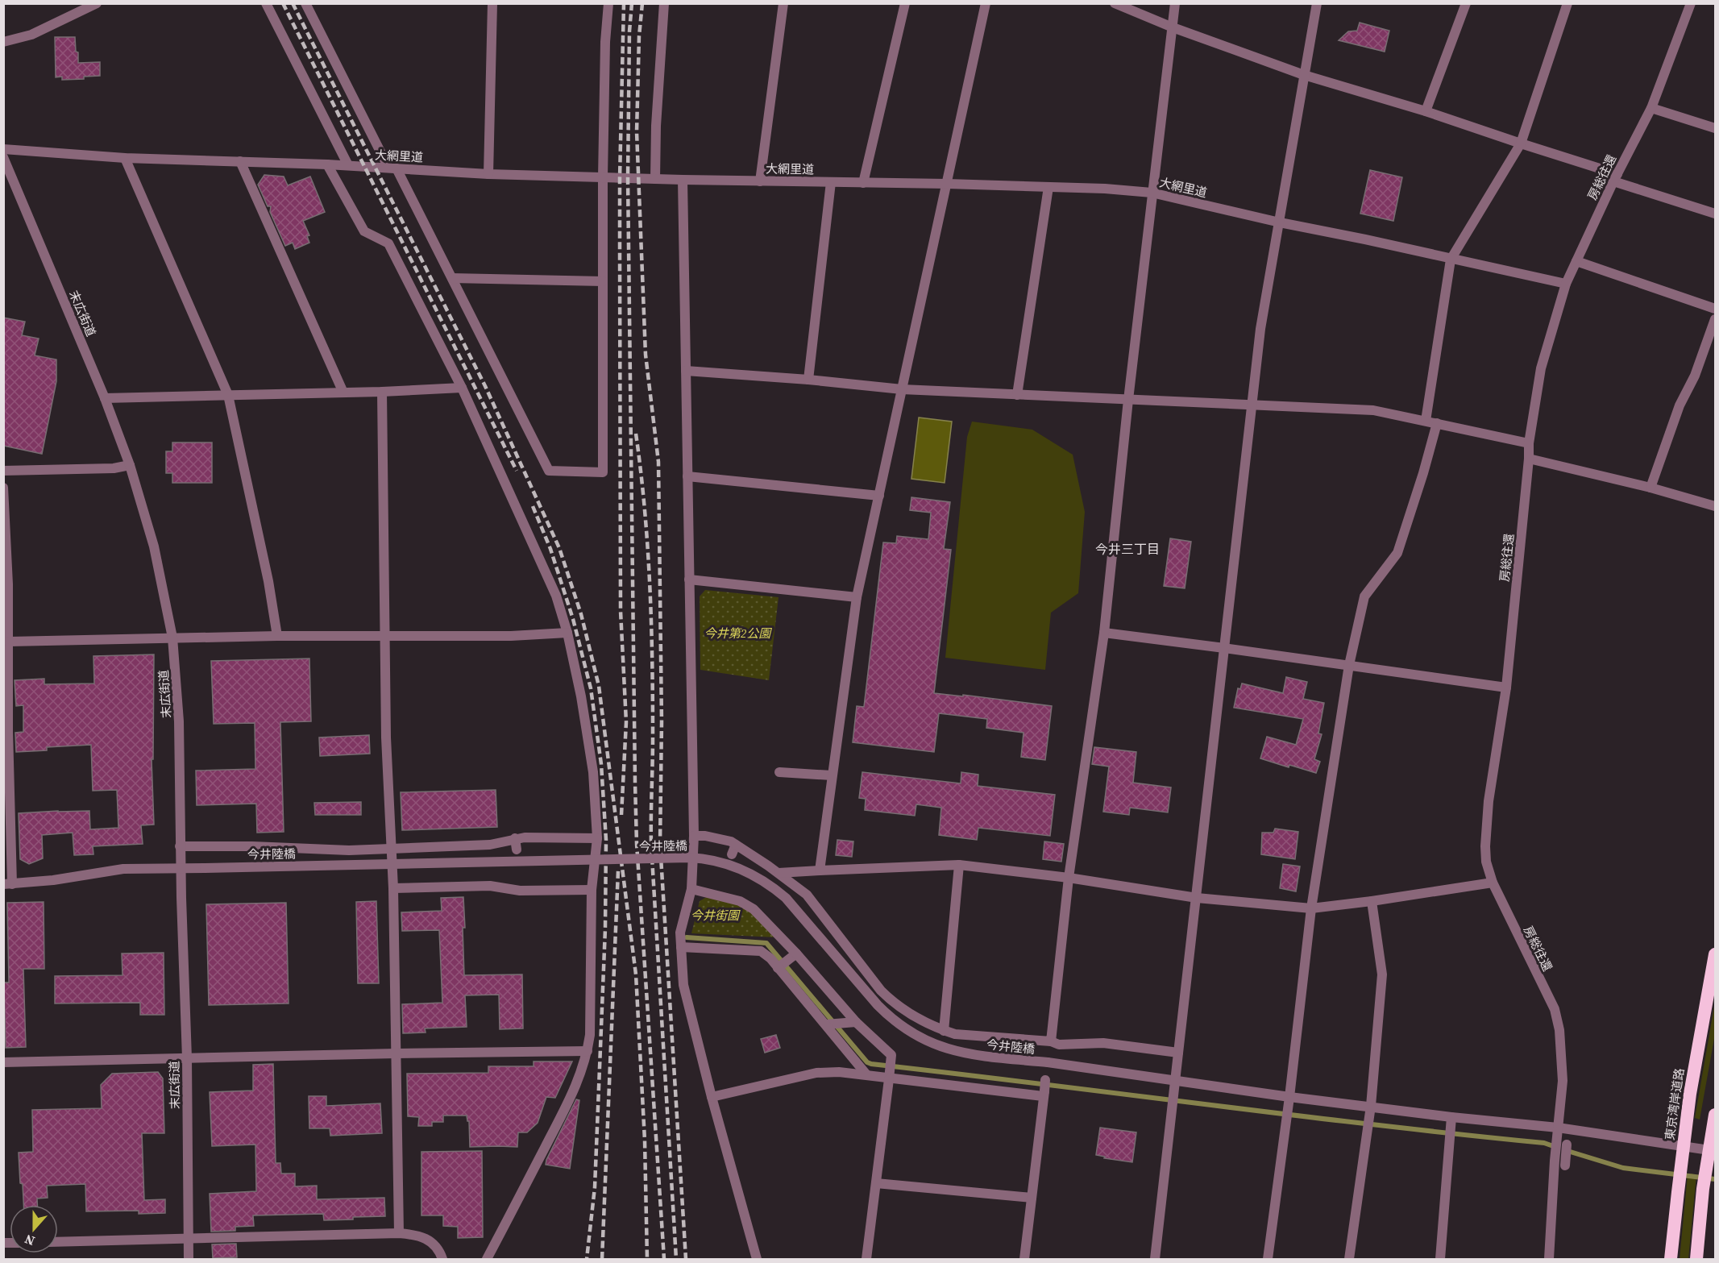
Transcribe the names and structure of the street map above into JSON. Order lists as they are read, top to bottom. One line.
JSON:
{"streets":{"highway":["東京湾岸道路"],"street":["大網里道","房総往還","末広街道","今井陸橋"]},"crossings":[["大網里道","房総往還"],["房総往還","今井陸橋"],["末広街道","今井陸橋"],["今井陸橋","東京湾岸道路"]],"districts":["今井三丁目"],"parks":["今井第2公園","今井街園"],"north":"bottom"}
